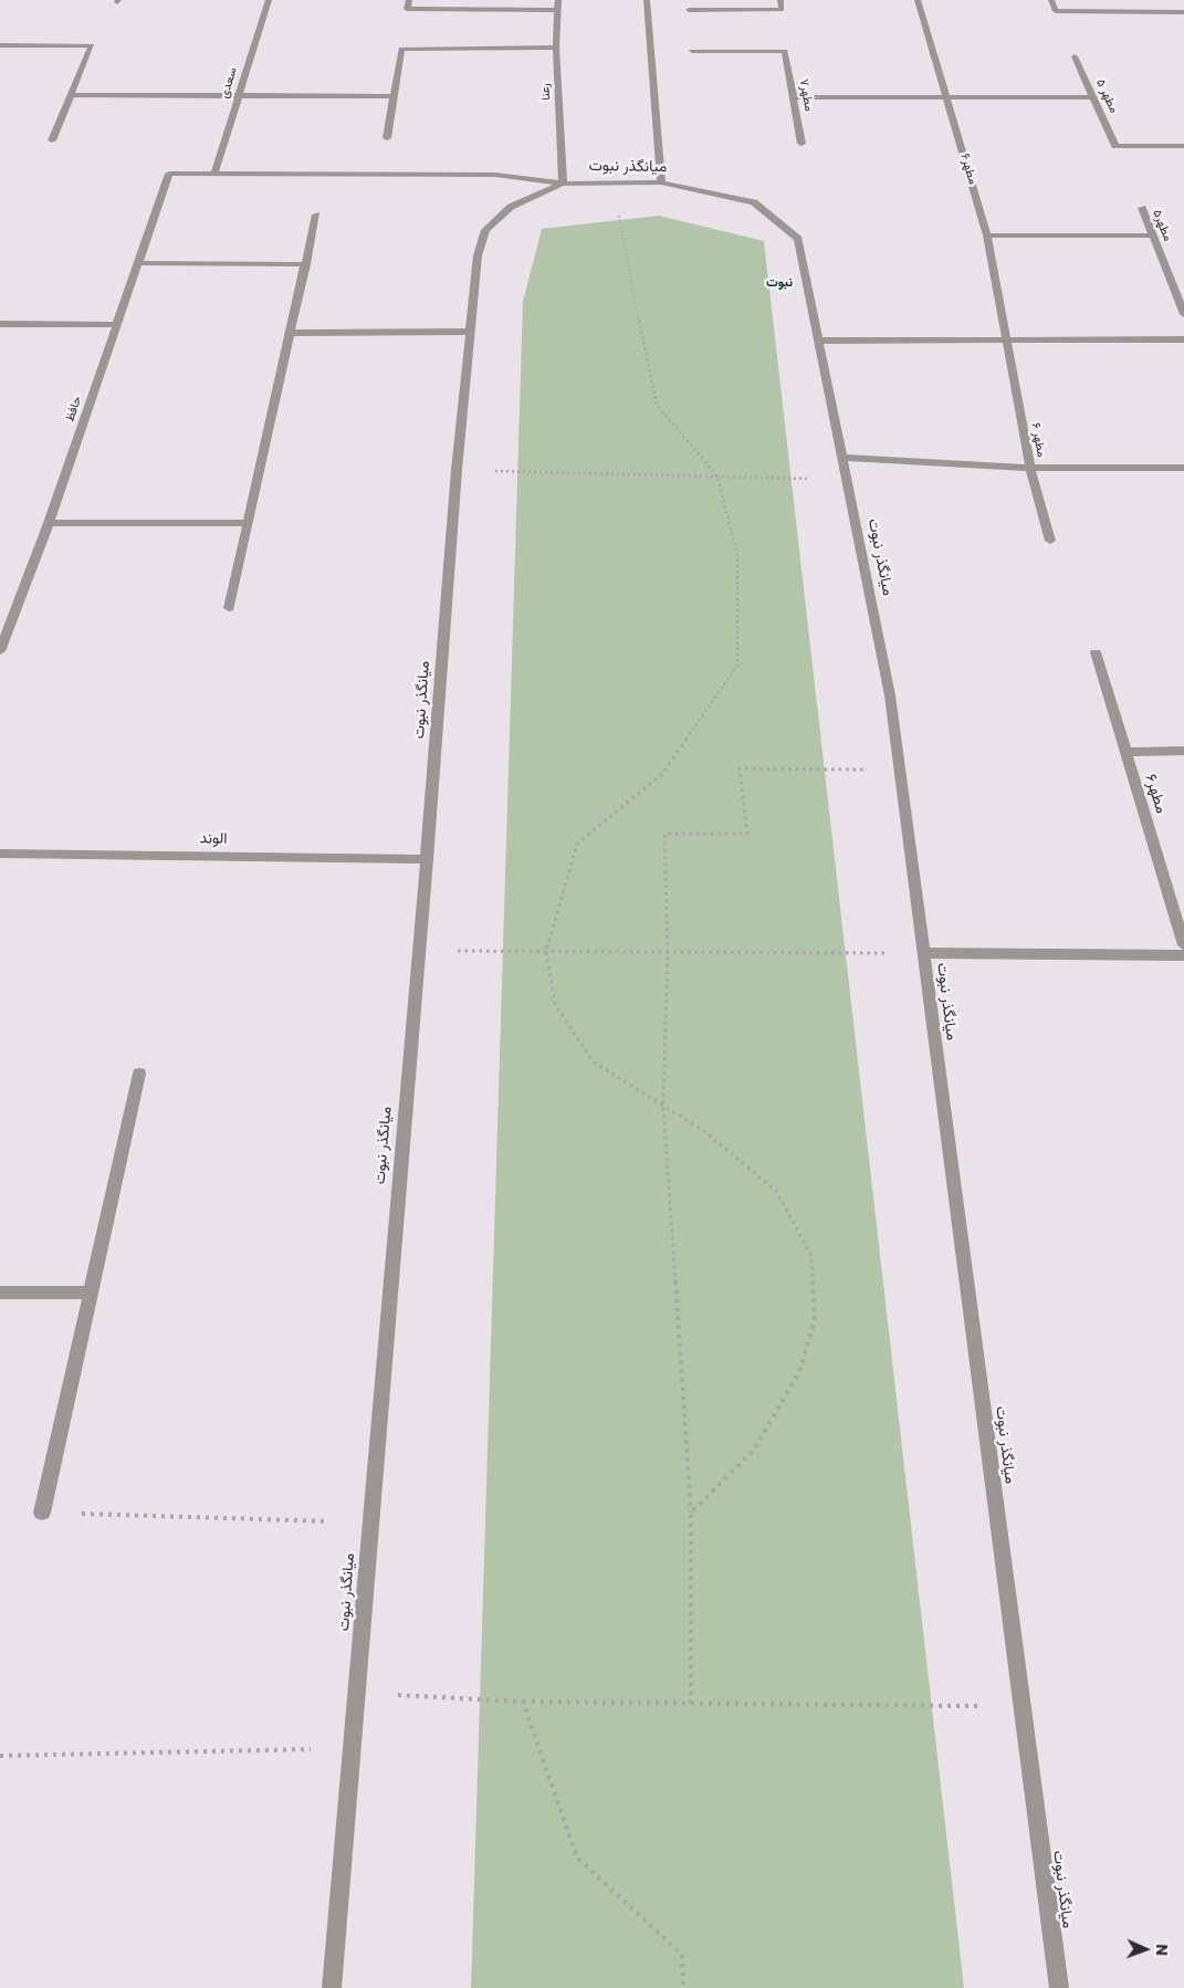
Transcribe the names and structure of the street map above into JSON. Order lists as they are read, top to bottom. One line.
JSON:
{"streets":{"street":["سعدی","رعنا","مطهر۷","مطهر ۵","میانگذر نبوت","مطهر۶","مطهر۵","حافظ","مطهر ۶","الوند"]},"crossings":[["سعدی","حافظ"],["رعنا","میانگذر نبوت"],["میانگذر نبوت","الوند"],["مطهر۶","مطهر ۶"]],"districts":["نبوت"],"north":"right"}
